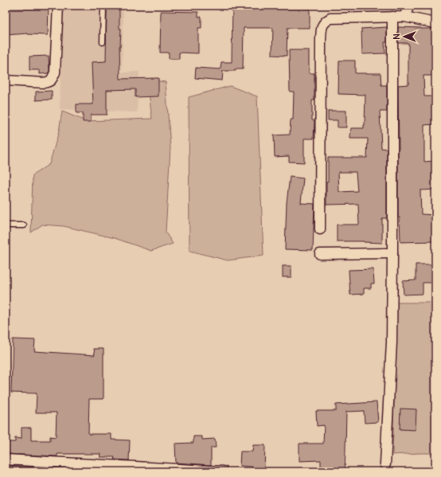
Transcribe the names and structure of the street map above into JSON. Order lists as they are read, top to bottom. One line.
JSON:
{"north":"left"}
